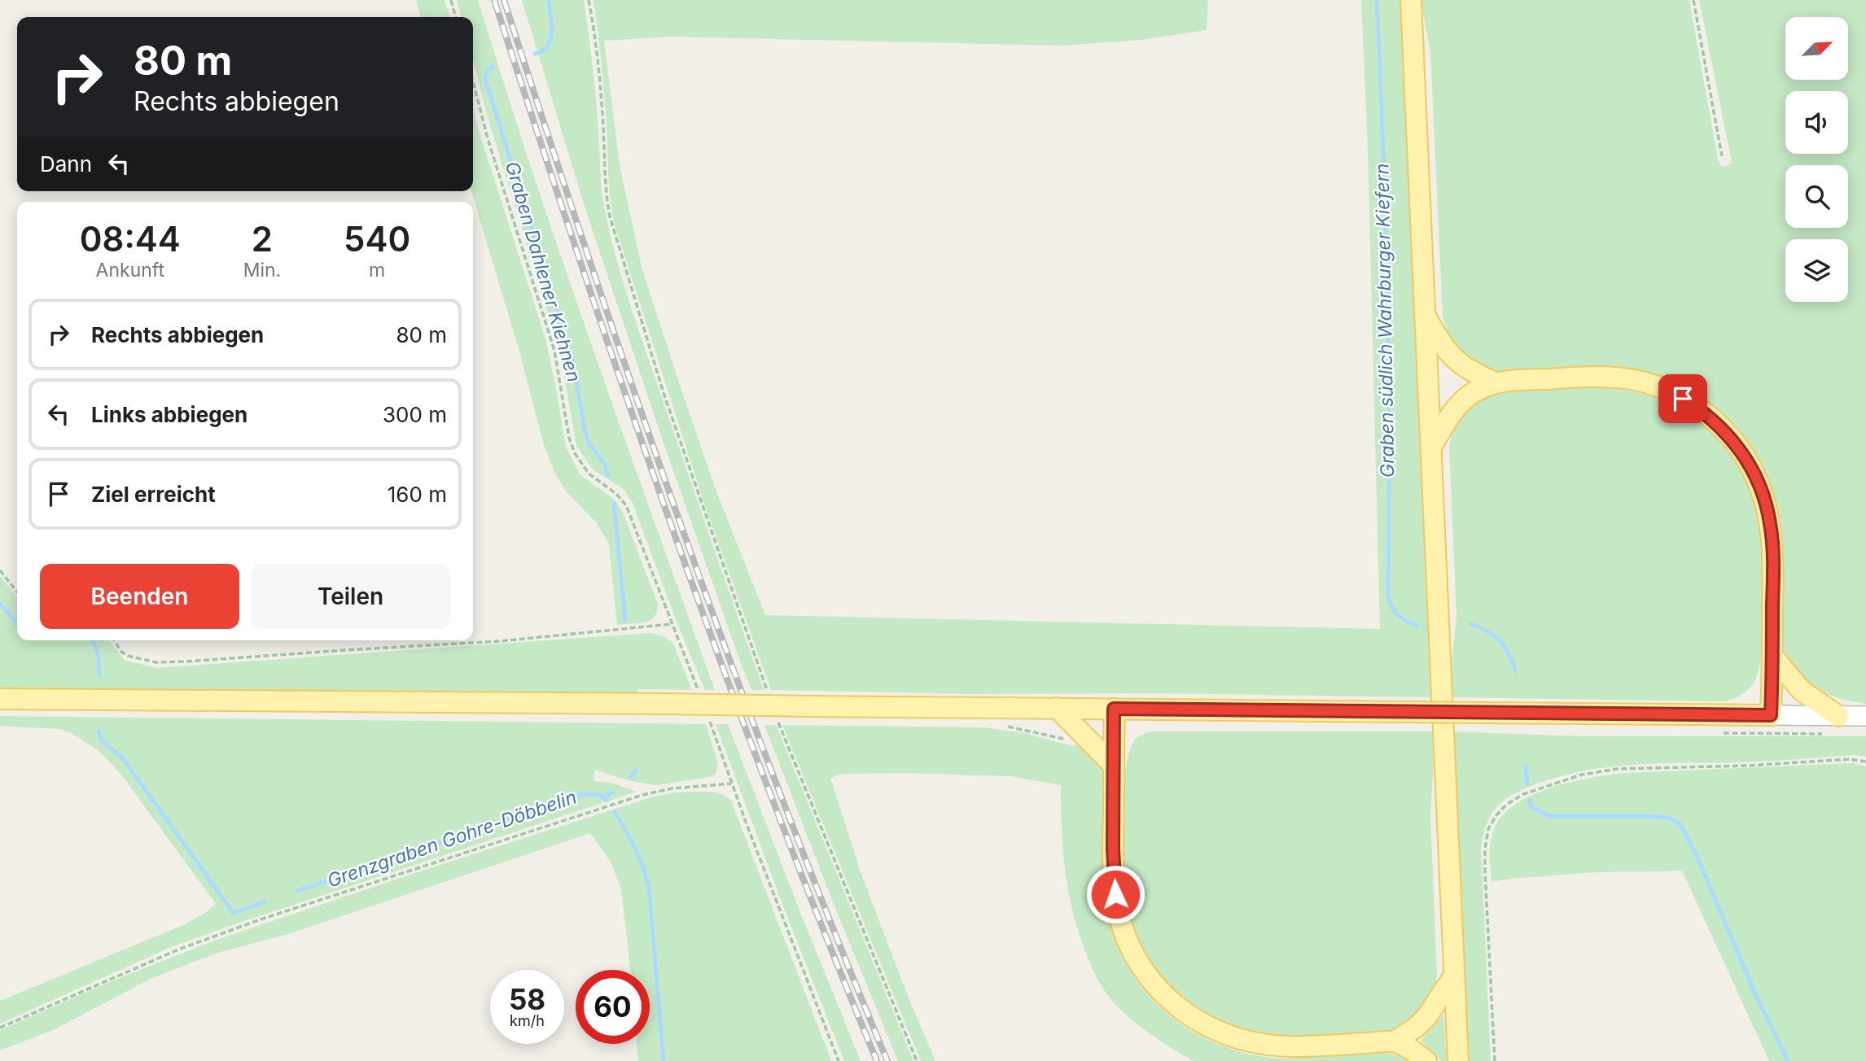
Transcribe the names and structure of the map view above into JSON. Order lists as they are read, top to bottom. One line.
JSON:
{"water":["Graben Dahlener Kiehnen","Graben südlich Wahrburger Kiefern","Grenzgraben Gohre-Döbbelin"],"north":"top right","page":{"turn":["80 m","Rechts abbiegen"],"then":"Dann","eta":["08:44","Ankunft","2","Min.","540","m"],"list":[{"name":"Rechts abbiegen","value":"80 m"},{"name":"Links abbiegen","value":"300 m"},{"name":"Ziel erreicht","value":"160 m"}],"buttons":["Beenden","Teilen"],"speed":"58 km/h","limit":"60"}}
